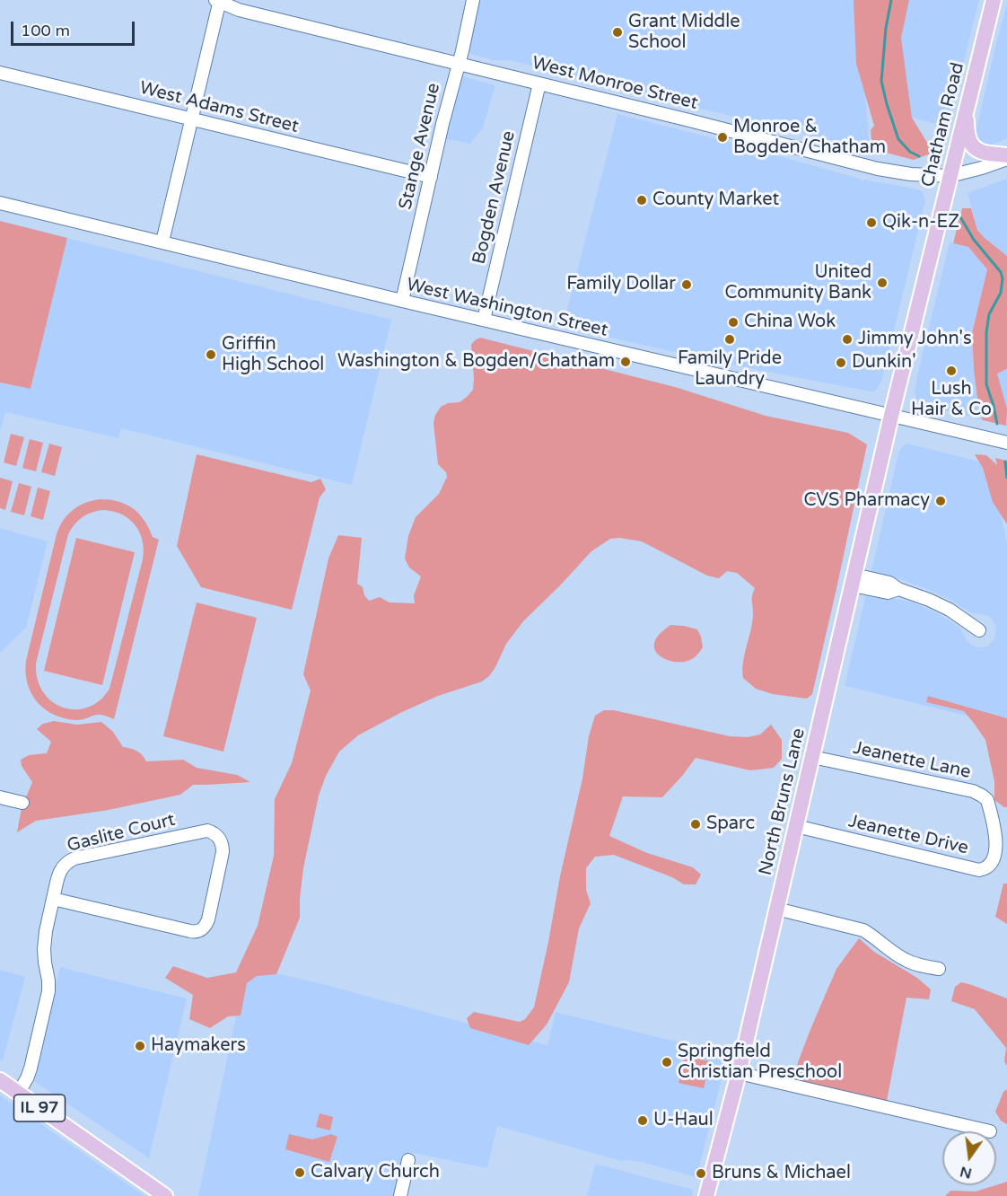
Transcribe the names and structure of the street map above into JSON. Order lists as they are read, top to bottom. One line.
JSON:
{"streets":{"main road":["Chatham Road","North Bruns Lane","IL 97"],"street":["West Monroe Street","West Adams Street","Stange Avenue","Bogden Avenue","West Washington Street","Jeanette Lane","Gaslite Court","Jeanette Drive"]},"crossings":[["West Monroe Street","Chatham Road"],["West Monroe Street","Stange Avenue"],["West Monroe Street","Bogden Avenue"],["West Adams Street","Stange Avenue"],["Chatham Road","West Washington Street"],["Chatham Road","North Bruns Lane"],["Stange Avenue","West Washington Street"],["Bogden Avenue","West Washington Street"],["West Washington Street","North Bruns Lane"],["Jeanette Lane","North Bruns Lane"],["Jeanette Lane","Jeanette Drive"],["North Bruns Lane","Jeanette Drive"]],"places":["Grant Middle School","Monroe & Bogden/Chatham","County Market","Qik-n-EZ","United Community Bank","Family Dollar","China Wok","Family Pride Laundry","Jimmy John's","Griffin High School","Washington & Bogden/Chatham","Dunkin'","Lush Hair & Co","CVS Pharmacy","Sparc","Haymakers","Springfield Christian Preschool","U-Haul","Calvary Church","Bruns & Michael"],"scale_bar":"100 m","north":"bottom"}
